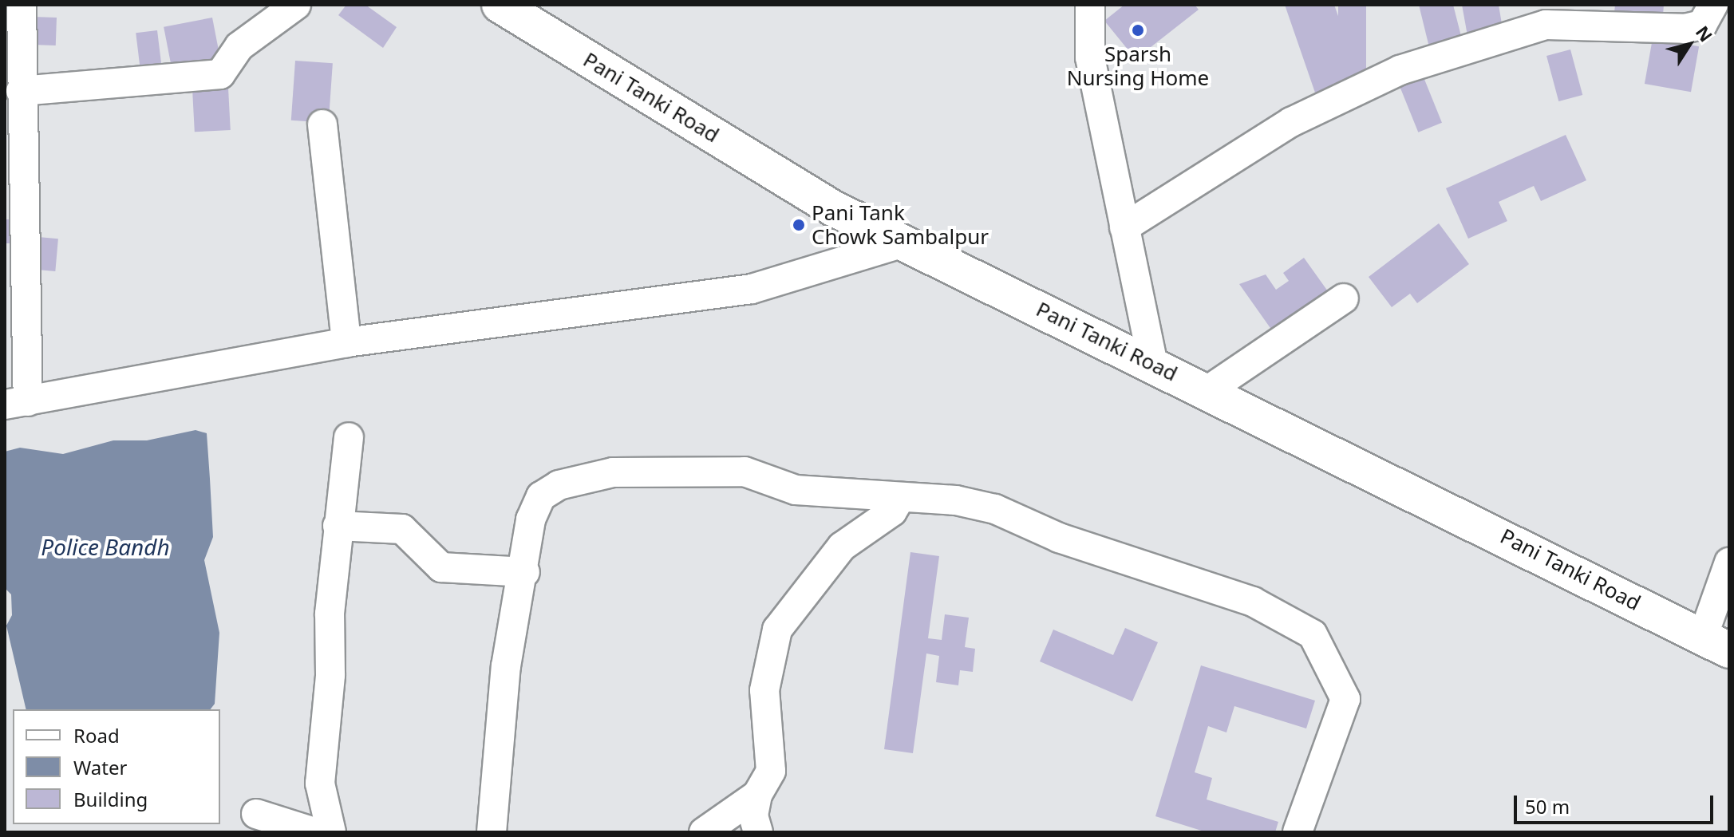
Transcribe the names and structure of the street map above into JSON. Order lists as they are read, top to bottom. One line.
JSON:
{"streets":{"street":["Pani Tanki Road"]},"water":["Police Bandh"],"places":["Sparsh Nursing Home","Pani Tank Chowk Sambalpur"],"legend":["Road","Water","Building"],"scale_bar":"50 m","north":"top right"}
